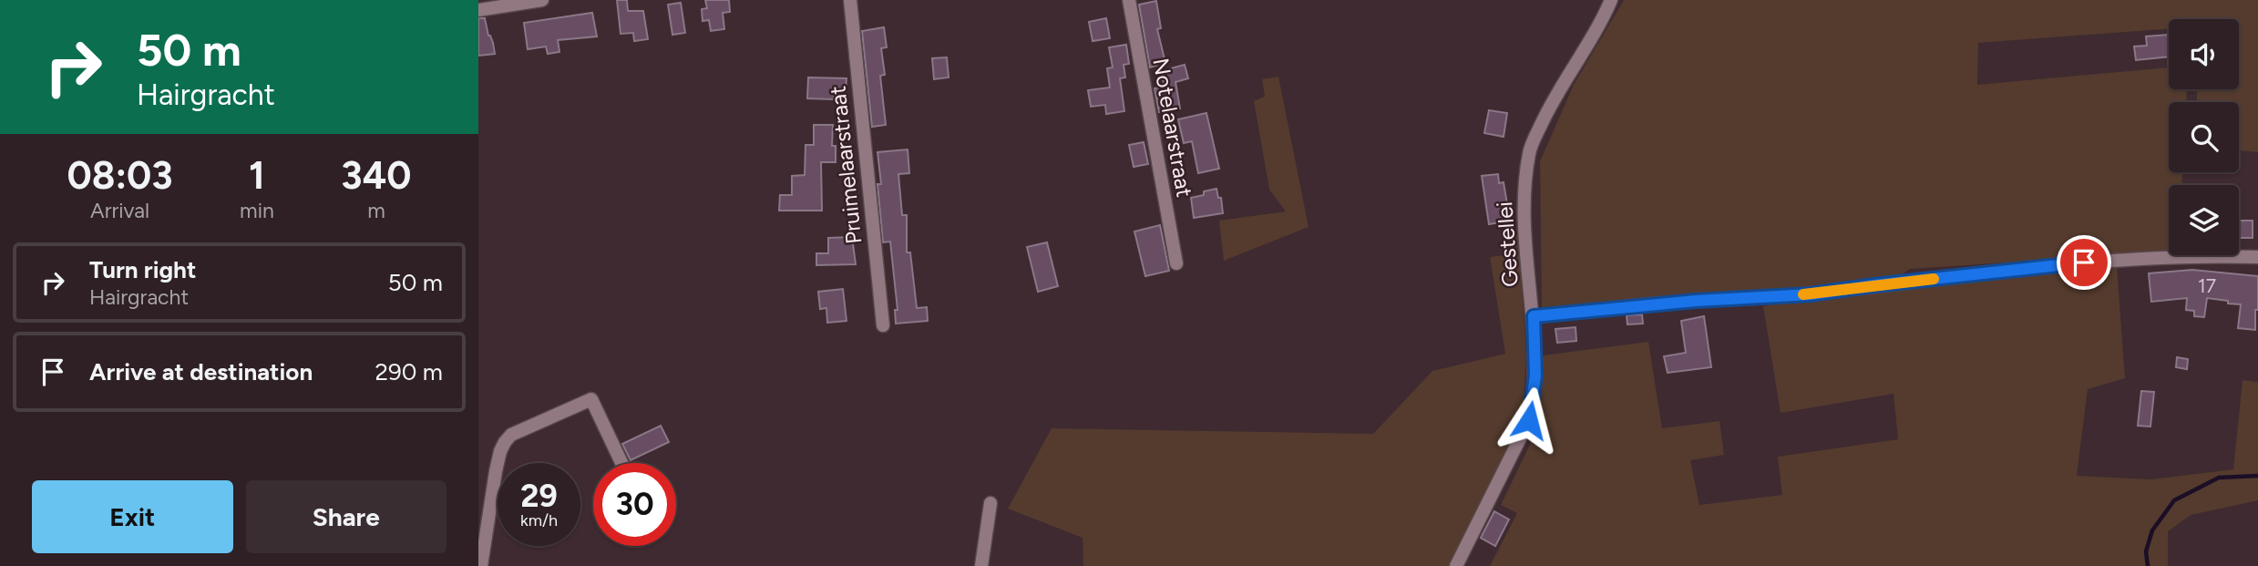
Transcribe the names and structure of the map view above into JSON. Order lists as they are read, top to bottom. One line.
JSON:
{"streets":{"street":["Notelaarstraat","Pruimelaarstraat","Gestellei"]},"house_numbers":["17"],"page":{"turn":["50 m","Hairgracht"],"eta":["08:03","Arrival","1","min","340","m"],"list":[{"name":"Turn right","note":"Hairgracht","value":"50 m"},{"name":"Arrive at destination","value":"290 m"}],"speed":"29 km/h","limit":"30","buttons":["Exit","Share"]}}
